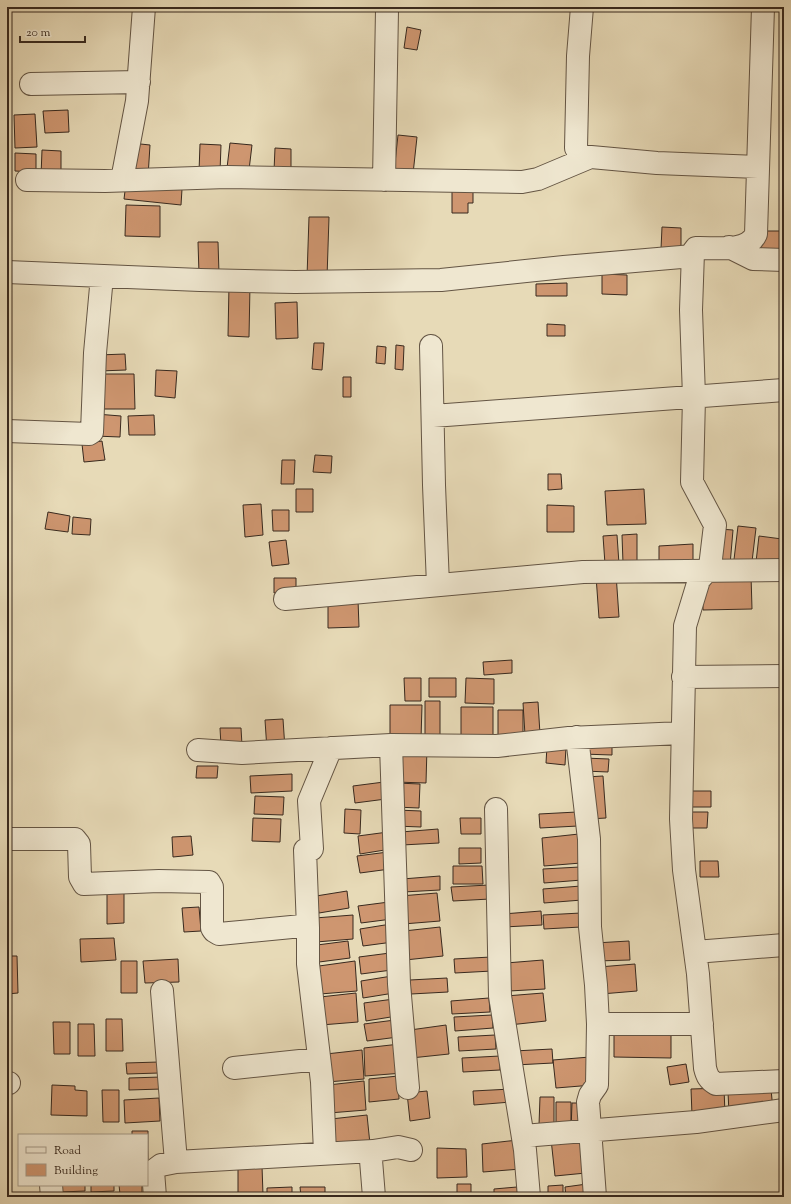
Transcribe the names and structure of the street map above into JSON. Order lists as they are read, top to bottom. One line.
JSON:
{"legend":["Road","Building"],"scale_bar":"20 m"}
